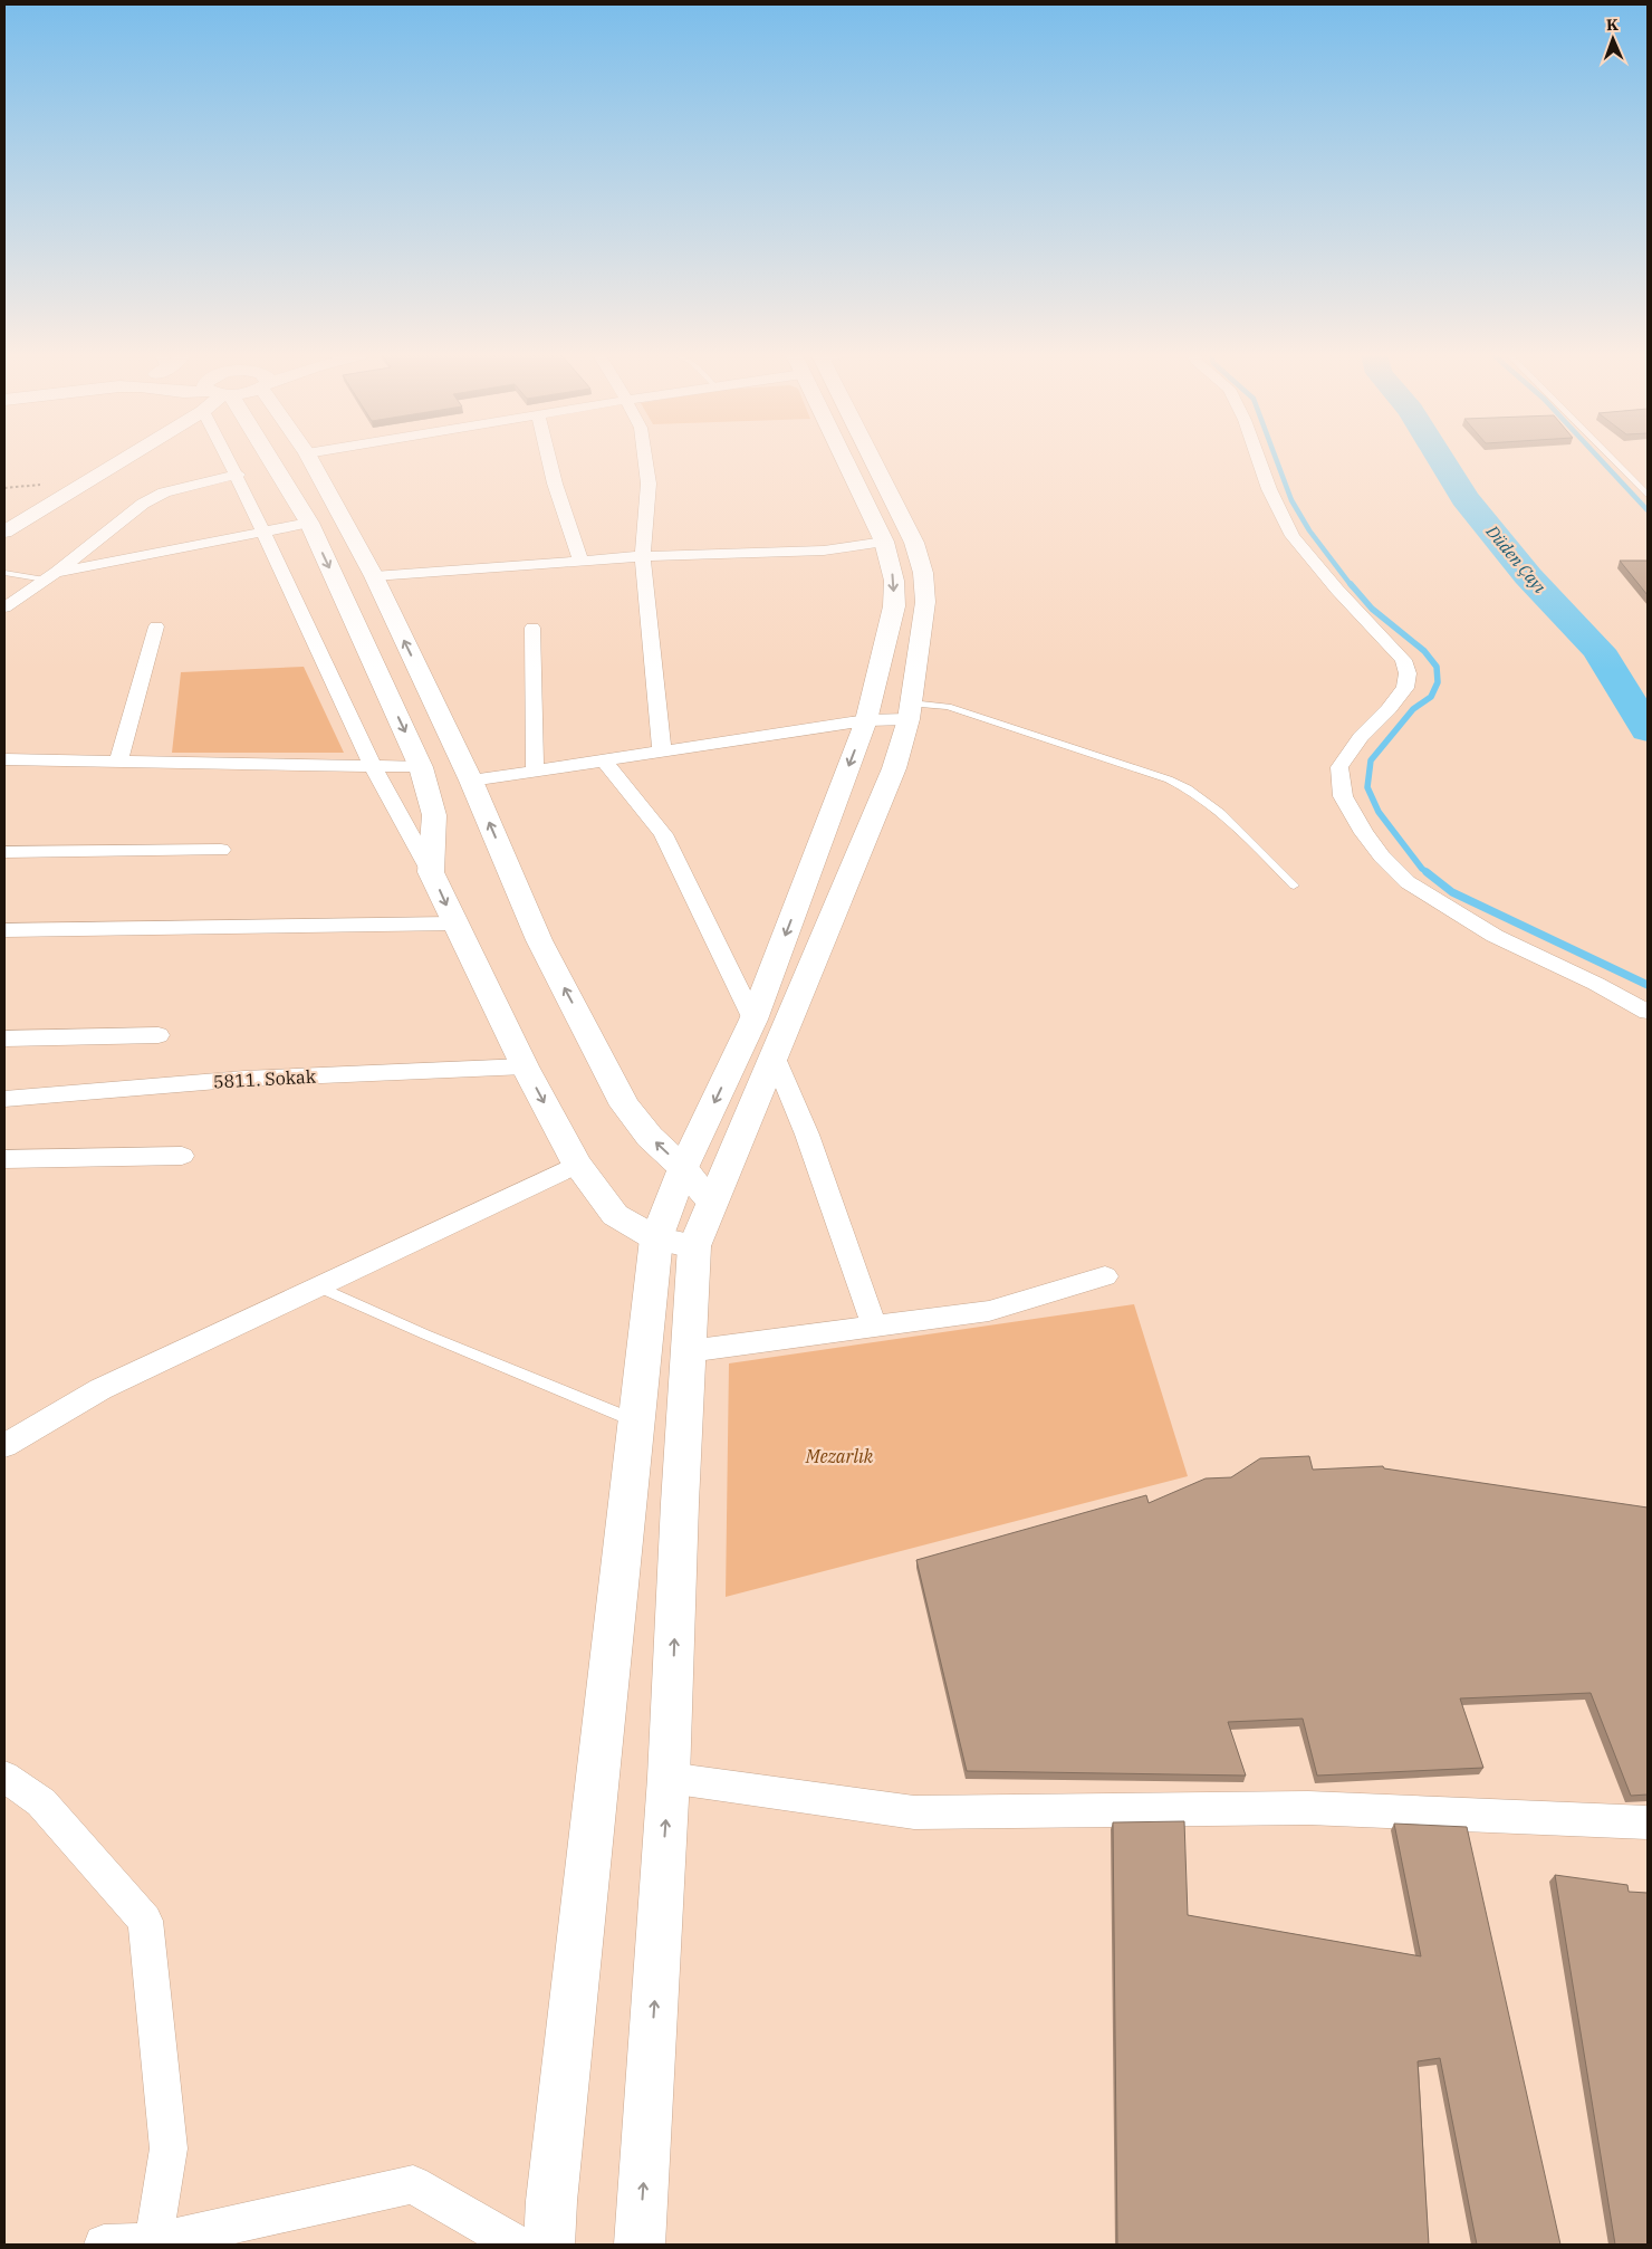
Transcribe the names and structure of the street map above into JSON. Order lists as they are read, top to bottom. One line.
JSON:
{"streets":{"street":["5811. Sokak"]},"water":["Düden Çayı"],"parks":["Mezarlık"],"north":"top"}
